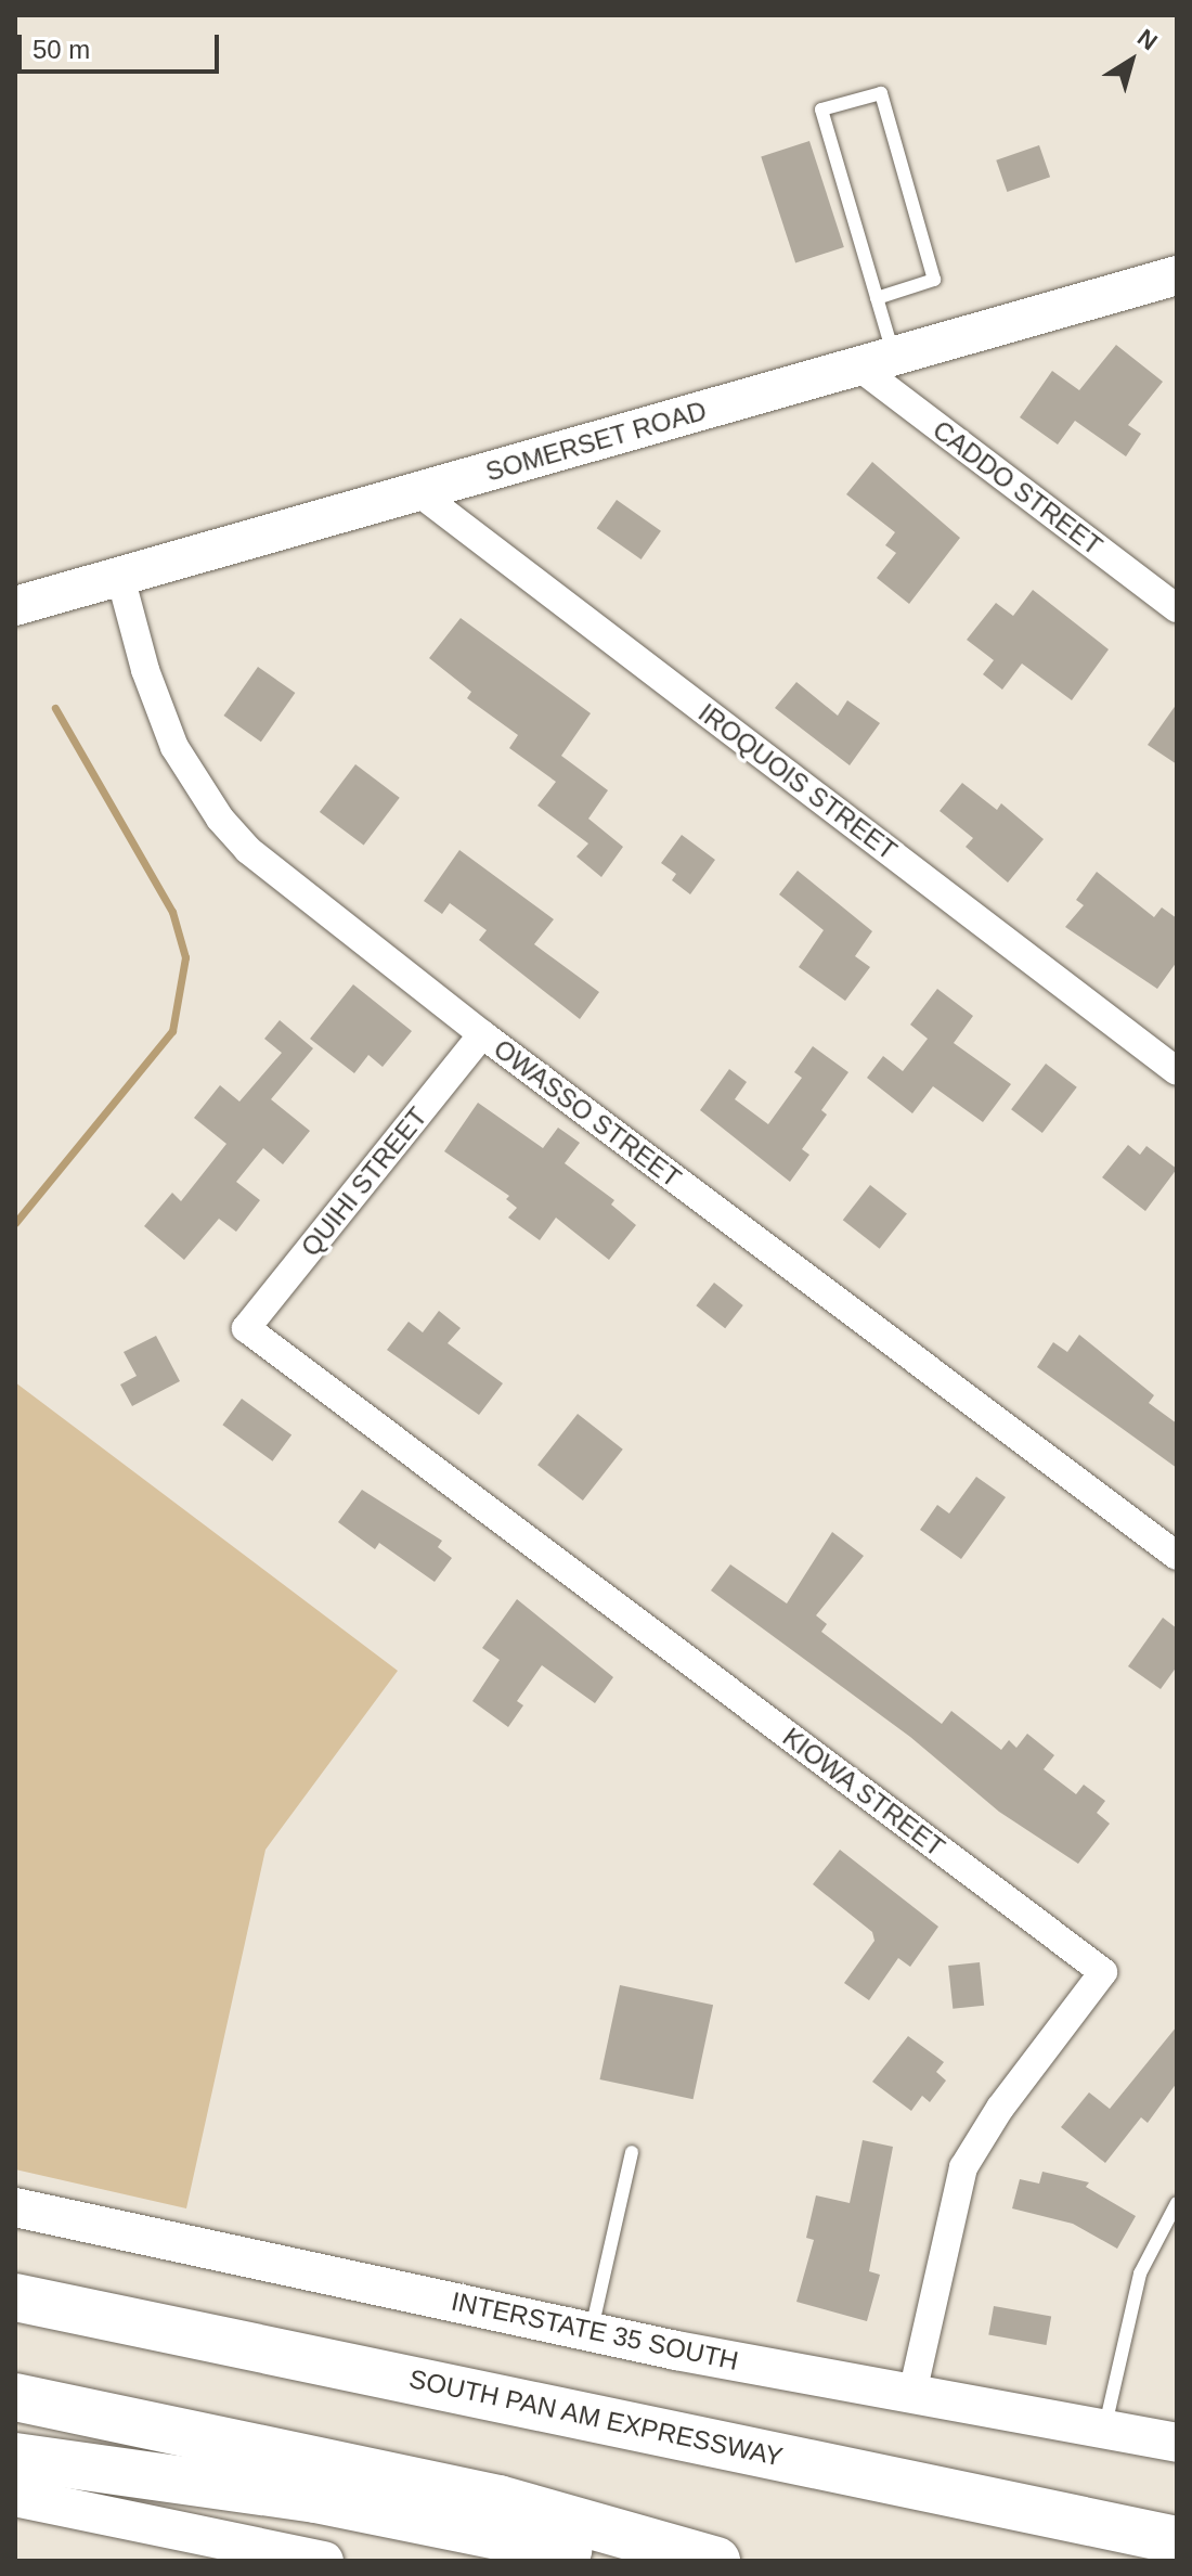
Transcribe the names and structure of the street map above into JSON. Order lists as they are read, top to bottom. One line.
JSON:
{"streets":{"highway":["SOUTH PAN AM EXPRESSWAY"],"main road":["SOMERSET ROAD","INTERSTATE 35 SOUTH"],"street":["CADDO STREET","IROQUOIS STREET","OWASSO STREET","QUIHI STREET","KIOWA STREET"]},"crossings":[["SOMERSET ROAD","CADDO STREET"],["SOMERSET ROAD","IROQUOIS STREET"],["SOMERSET ROAD","OWASSO STREET"],["OWASSO STREET","QUIHI STREET"],["QUIHI STREET","KIOWA STREET"],["KIOWA STREET","INTERSTATE 35 SOUTH"]],"scale_bar":"50 m","north":"top right"}
